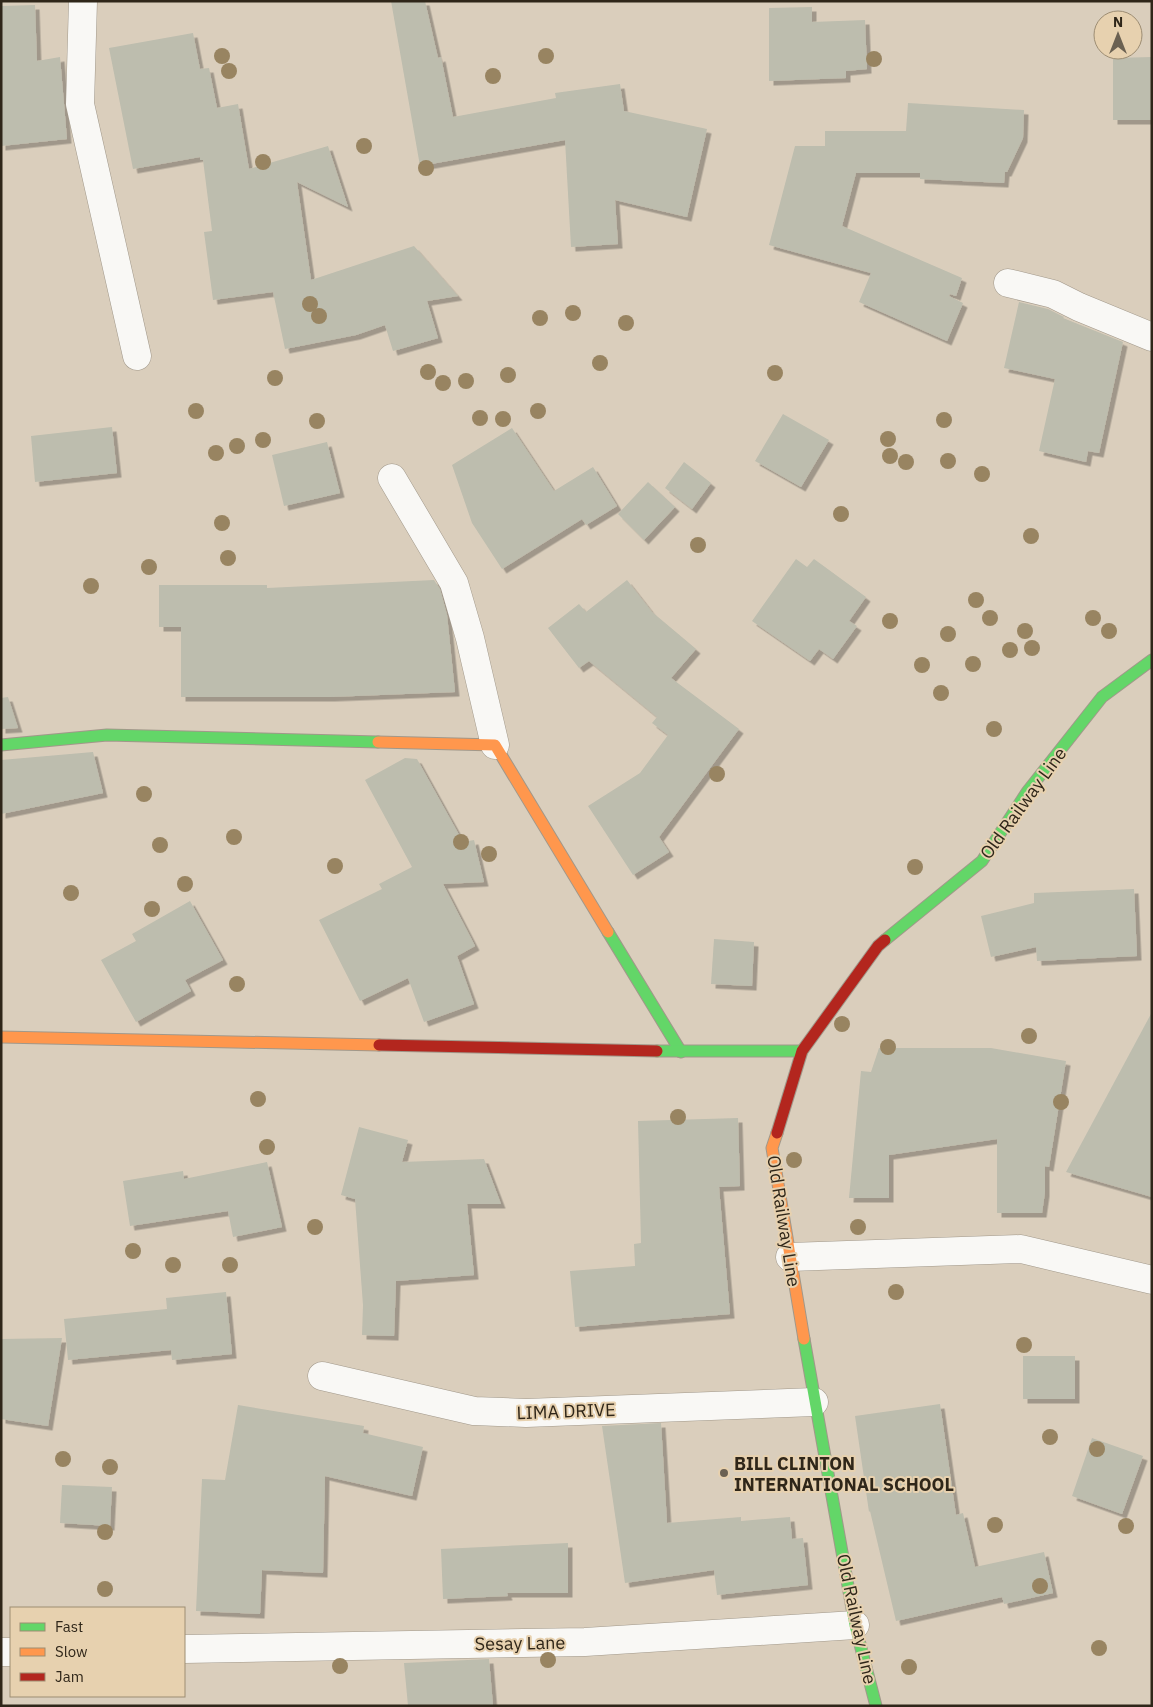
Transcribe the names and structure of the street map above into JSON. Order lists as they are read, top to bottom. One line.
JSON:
{"streets":{"street":["Old Railway Line","LIMA DRIVE","Sesay Lane"]},"crossings":[["Old Railway Line","LIMA DRIVE"],["Old Railway Line","Sesay Lane"]],"places":["BILL CLINTON INTERNATIONAL SCHOOL"],"legend":["Fast","Slow","Jam"],"north":"top"}
